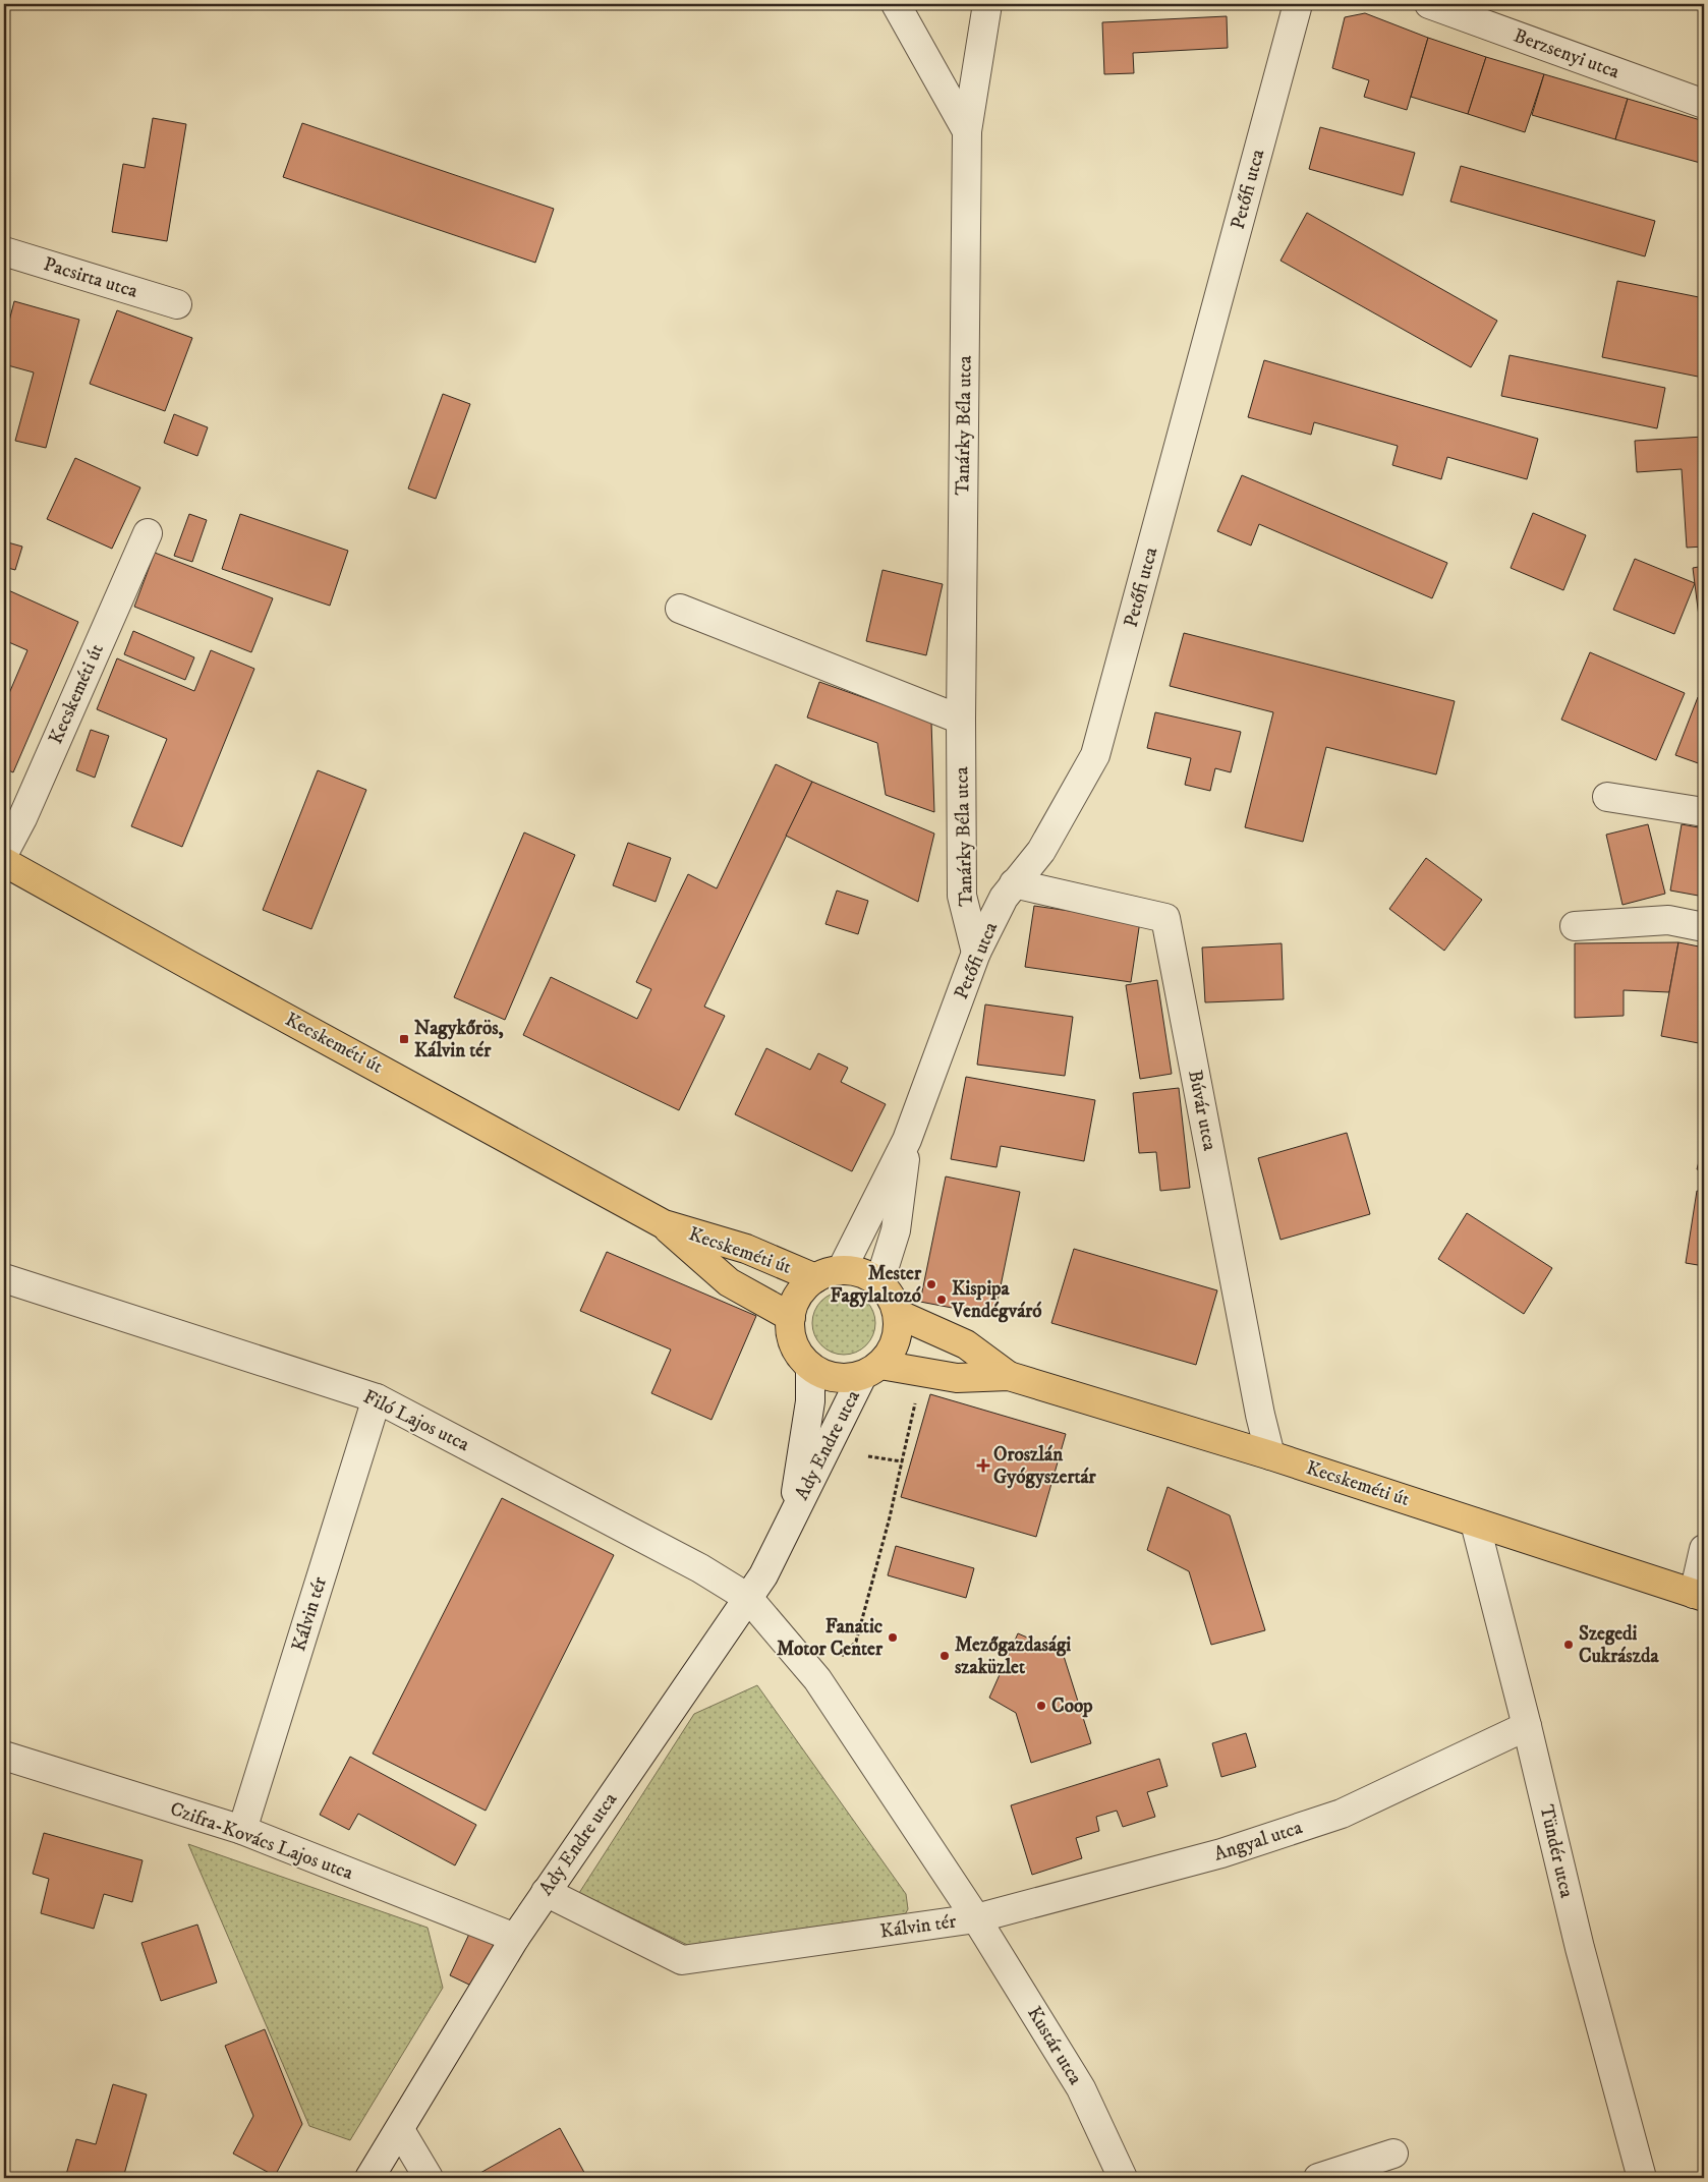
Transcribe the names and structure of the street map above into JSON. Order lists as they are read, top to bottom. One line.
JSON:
{"streets":{"main road":["Kecskeméti út"],"street":["Berzsenyi utca","Petőfi utca","Pacsirta utca","Tanárky Béla utca","Búvár utca","Filó Lajos utca","Ady Endre utca","Kálvin tér","Czifra-Kovács Lajos utca","Angyal utca","Tündér utca","Kustár utca"]},"crossings":[["Petőfi utca","Tanárky Béla utca"],["Petőfi utca","Kecskeméti út"],["Petőfi utca","Búvár utca"],["Petőfi utca","Ady Endre utca"],["Kecskeméti út","Búvár utca"],["Kecskeméti út","Ady Endre utca"],["Kecskeméti út","Tündér utca"],["Filó Lajos utca","Ady Endre utca"],["Filó Lajos utca","Kálvin tér"],["Ady Endre utca","Kálvin tér"],["Ady Endre utca","Czifra-Kovács Lajos utca"],["Kálvin tér","Czifra-Kovács Lajos utca"],["Kálvin tér","Angyal utca"],["Kálvin tér","Kustár utca"],["Angyal utca","Tündér utca"],["Angyal utca","Kustár utca"]],"places":{"transit":["Nagykőrös, Kálvin tér"],"other":["Mester Fagylaltozó","Kispipa Vendégváró","Fanatic Motor Center","Szegedi Cukrászda","Mezőgazdasági szaküzlet","Coop"],"health":["Oroszlán Gyógyszertár"]}}
